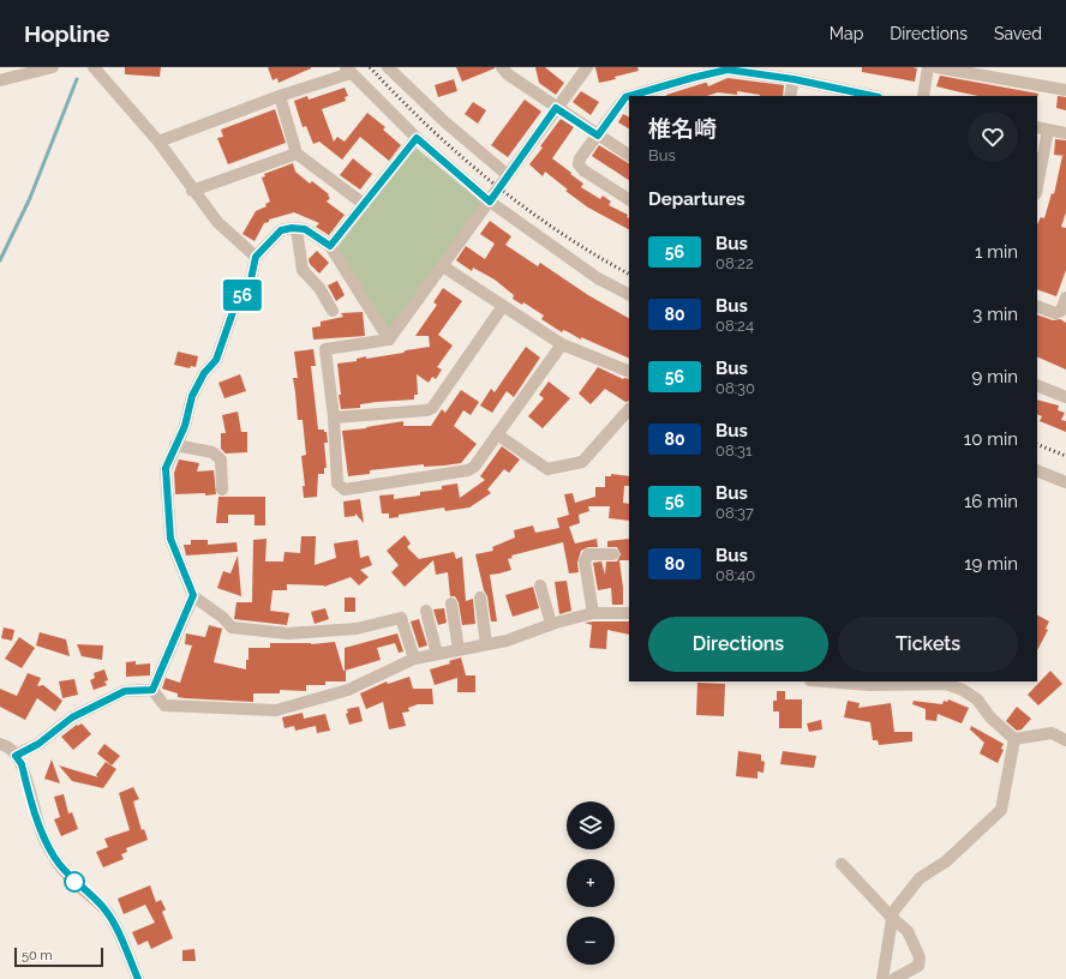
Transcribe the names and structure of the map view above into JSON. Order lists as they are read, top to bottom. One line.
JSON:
{"lines":["bus line 56"],"scale_bar":"50 m","page":{"header":"Hopline","nav":["Map","Directions","Saved"],"on_map":"56","heading":[["椎名崎","Bus"],"Departures"],"list":[{"mark":"56","name":"Bus","note":"08:22","value":"1 min"},{"mark":"80","name":"Bus","note":"08:24","value":"3 min"},{"mark":"56","name":"Bus","note":"08:30","value":"9 min"},{"mark":"80","name":"Bus","note":"08:31","value":"10 min"},{"mark":"56","name":"Bus","note":"08:37","value":"16 min"},{"mark":"80","name":"Bus","note":"08:40","value":"19 min"}],"buttons":["Directions","Tickets"],"map_buttons":["+","−"],"scale":"50 m"}}
